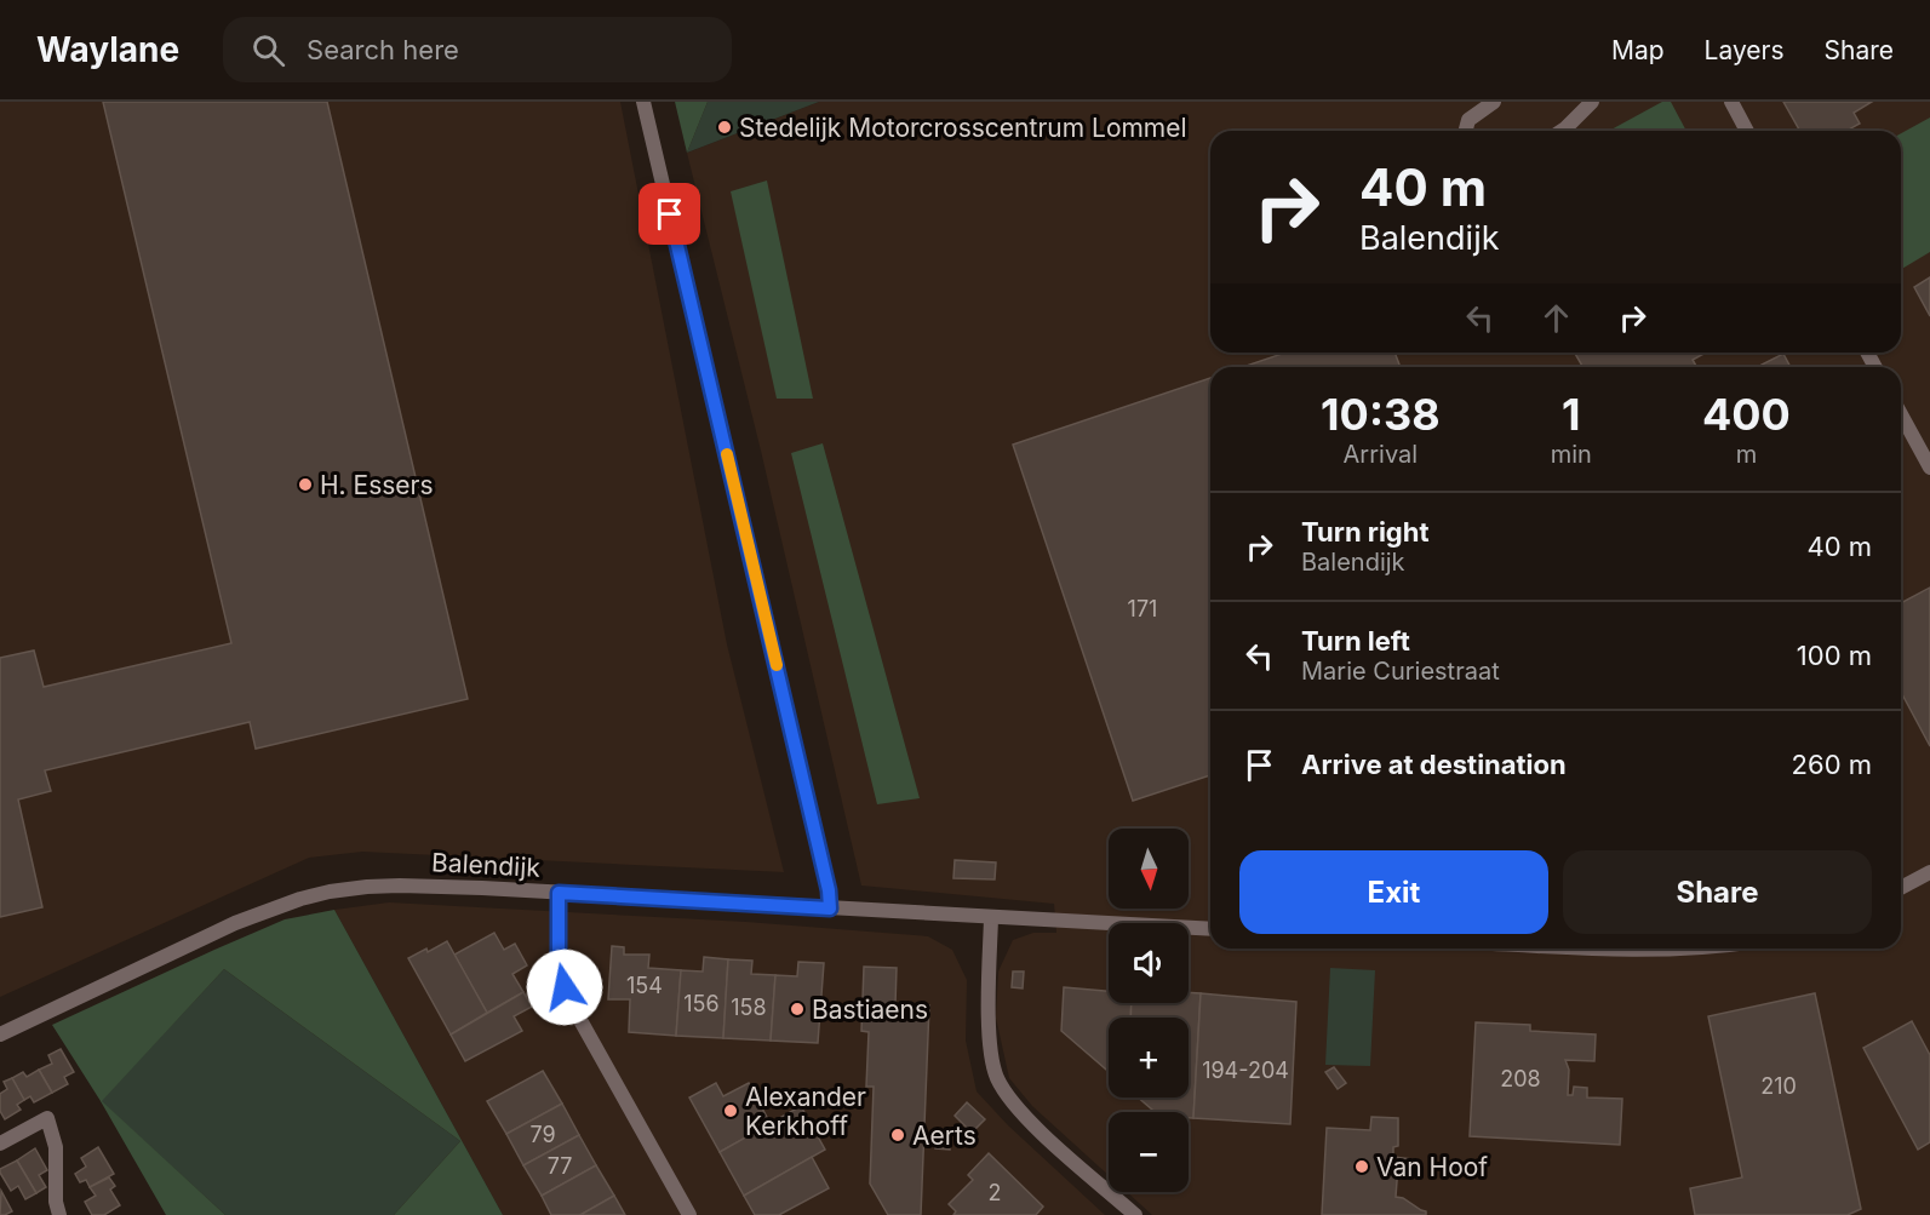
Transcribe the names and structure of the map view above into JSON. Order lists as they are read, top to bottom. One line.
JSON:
{"streets":{"street":["Balendijk"]},"places":["Stedelijk Motorcrosscentrum Lommel","H. Essers","Bastiaens","Alexander Kerkhoff","Aerts","Van Hoof"],"house_numbers":["171","154","156","158","194-204","208","210","79","77","2"],"north":"bottom","page":{"header":"Waylane","search":"Search here","nav":["Map","Layers","Share"],"turn":["40 m","Balendijk"],"eta":["10:38","Arrival","1","min","400","m"],"list":[{"name":"Turn right","note":"Balendijk","value":"40 m"},{"name":"Turn left","note":"Marie Curiestraat","value":"100 m"},{"name":"Arrive at destination","value":"260 m"}],"map_buttons":["+","−"],"buttons":["Exit","Share"]}}
